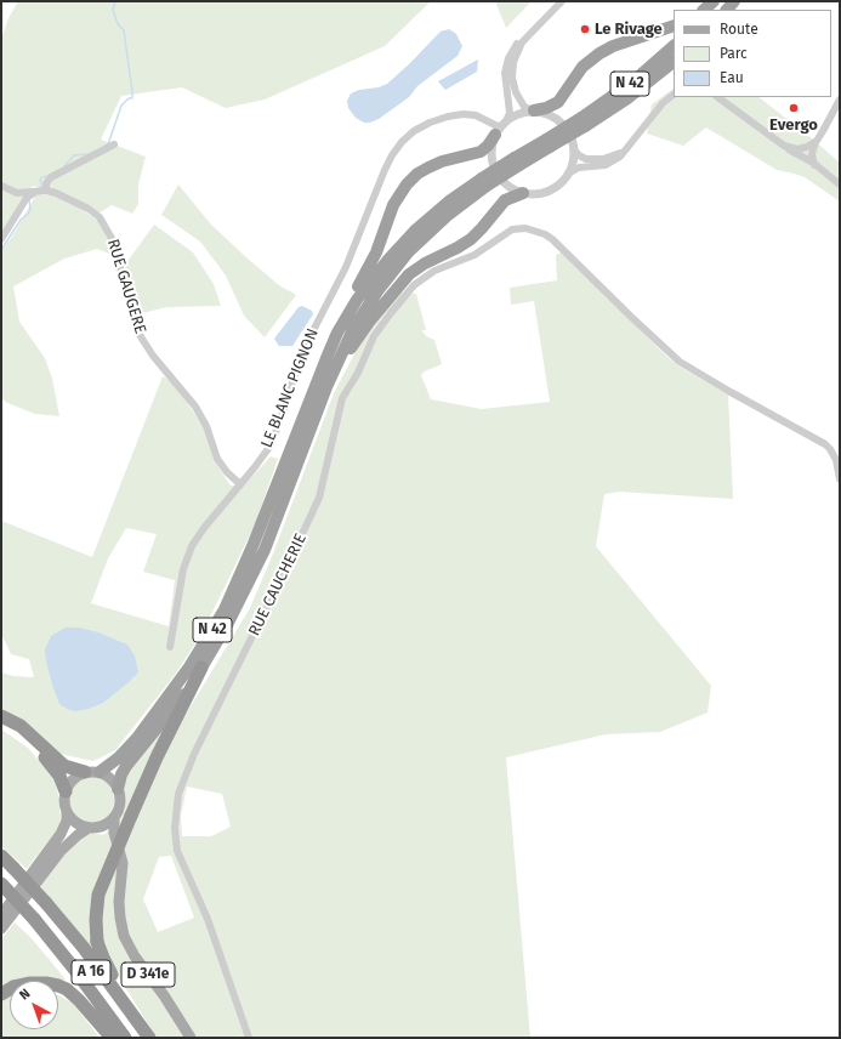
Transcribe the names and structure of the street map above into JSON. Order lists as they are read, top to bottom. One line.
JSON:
{"streets":{"highway":["N 42","A 16"],"main road":["D 341e"],"street":["RUE GAUGERE","LE BLANC PIGNON","RUE CAUCHERIE"]},"crossings":[["N 42","D 341e"],["RUE GAUGERE","LE BLANC PIGNON"]],"places":["Le Rivage","Evergo"],"legend":["Route","Parc","Eau"],"north":"top left"}
